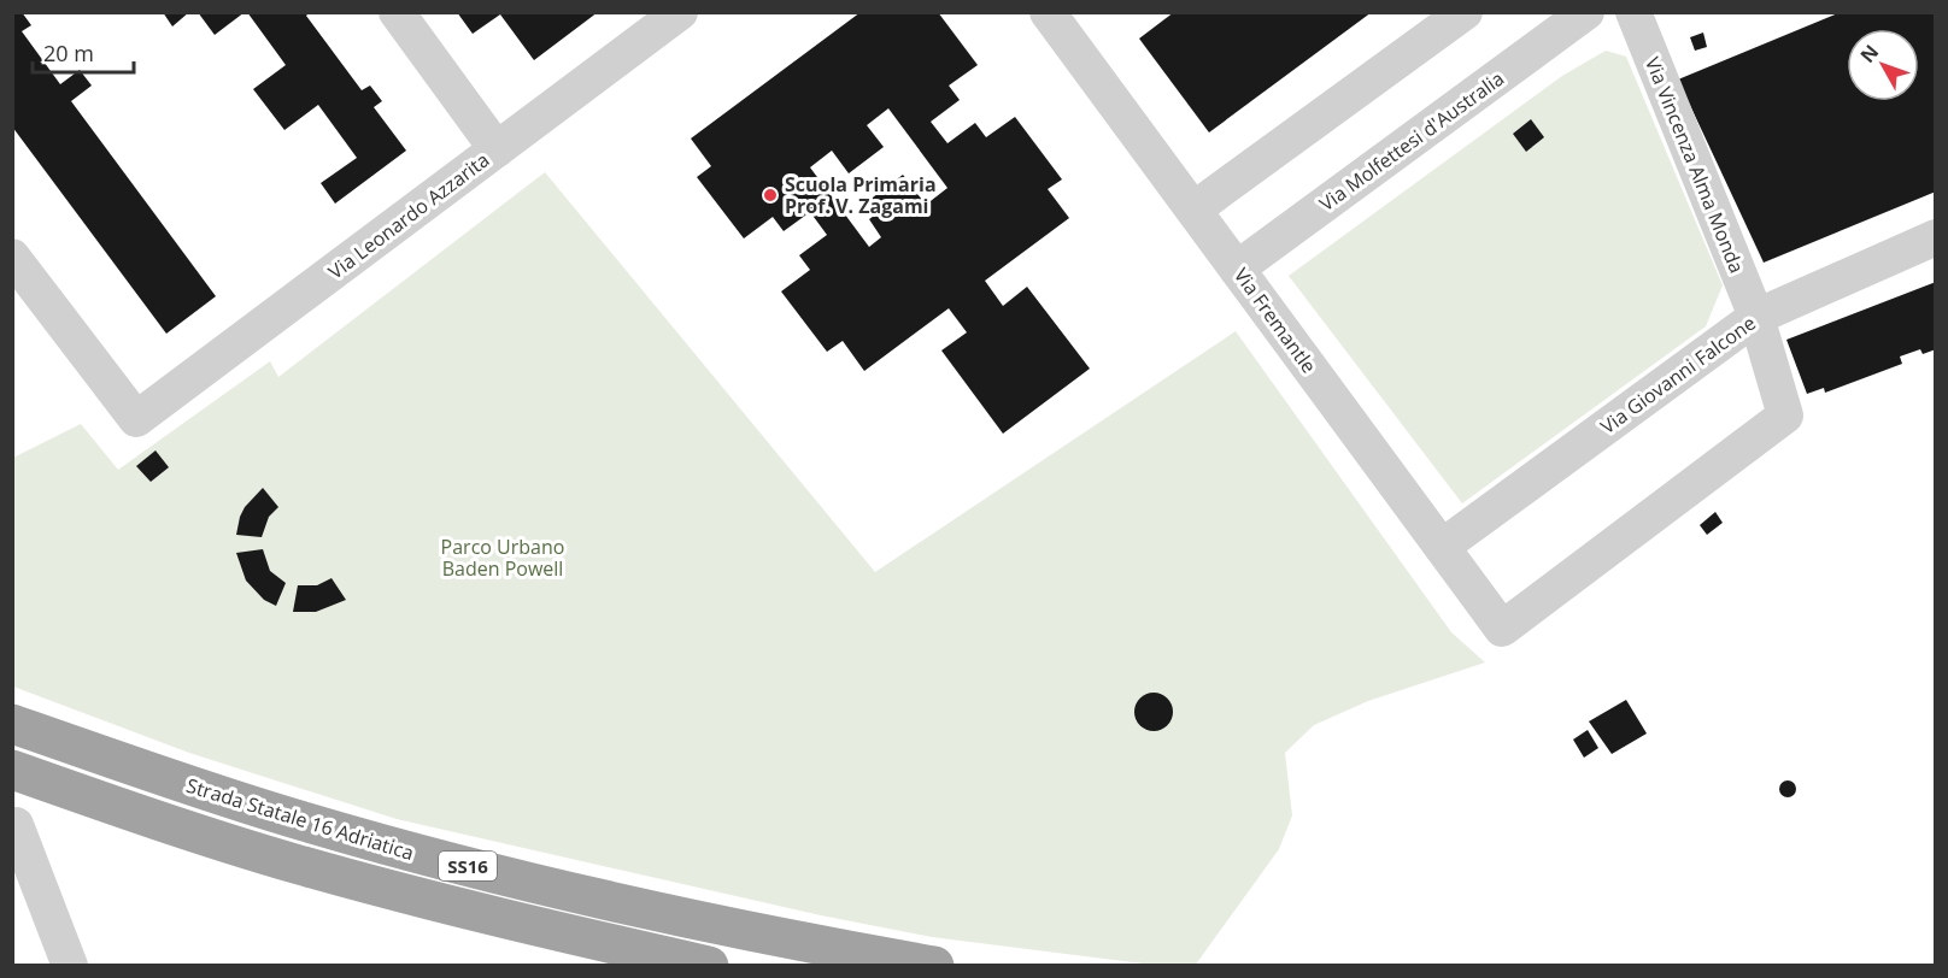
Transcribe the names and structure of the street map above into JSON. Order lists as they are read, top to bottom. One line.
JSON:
{"streets":{"highway":["Strada Statale 16 Adriatica","SS16"],"street":["Via Molfettesi d'Australia","Via Vincenza Alma Monda","Via Leonardo Azzarita","Via Fremantle","Via Giovanni Falcone"]},"crossings":[["Via Molfettesi d'Australia","Via Fremantle"],["Via Vincenza Alma Monda","Via Fremantle"],["Via Vincenza Alma Monda","Via Giovanni Falcone"],["Via Fremantle","Via Giovanni Falcone"]],"parks":["Parco Urbano Baden Powell"],"places":["Scuola Primaria Prof. V. Zagami"],"scale_bar":"20 m","north":"top left"}
